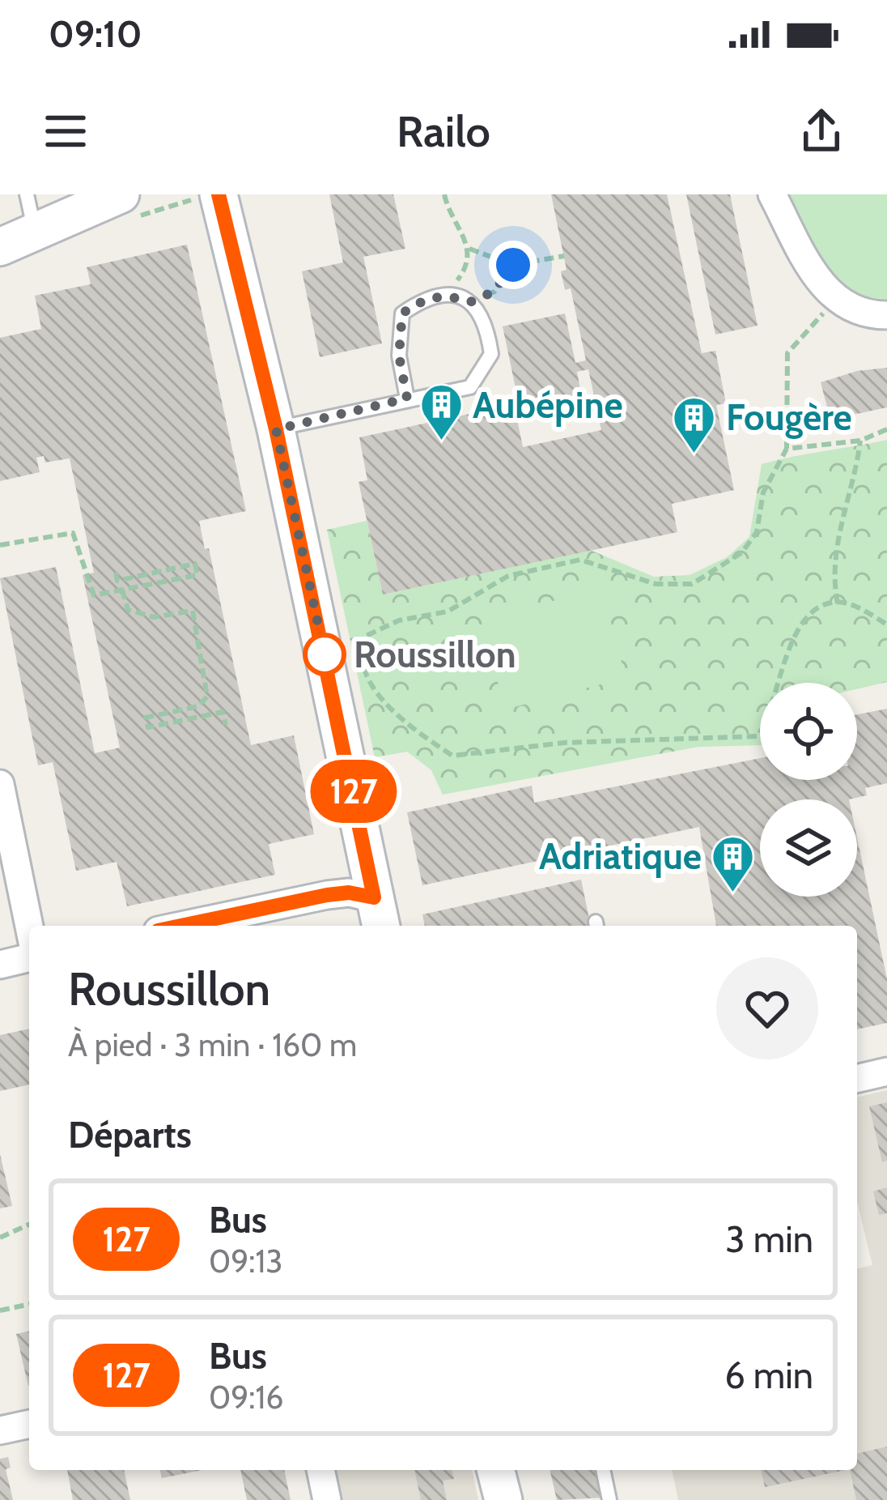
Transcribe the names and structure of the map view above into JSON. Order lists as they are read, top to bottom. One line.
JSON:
{"places":{"building":["Aubépine","Fougère","Adriatique"],"other":["Roussillon"]},"lines":["bus line 127"],"page":{"status":"09:10","header":"Railo","on_map":"127","heading":[["Roussillon","À pied · 3 min · 160 m"],"Départs"],"list":[{"mark":"127","name":"Bus","note":"09:13","value":"3 min"},{"mark":"127","name":"Bus","note":"09:16","value":"6 min"}]}}
